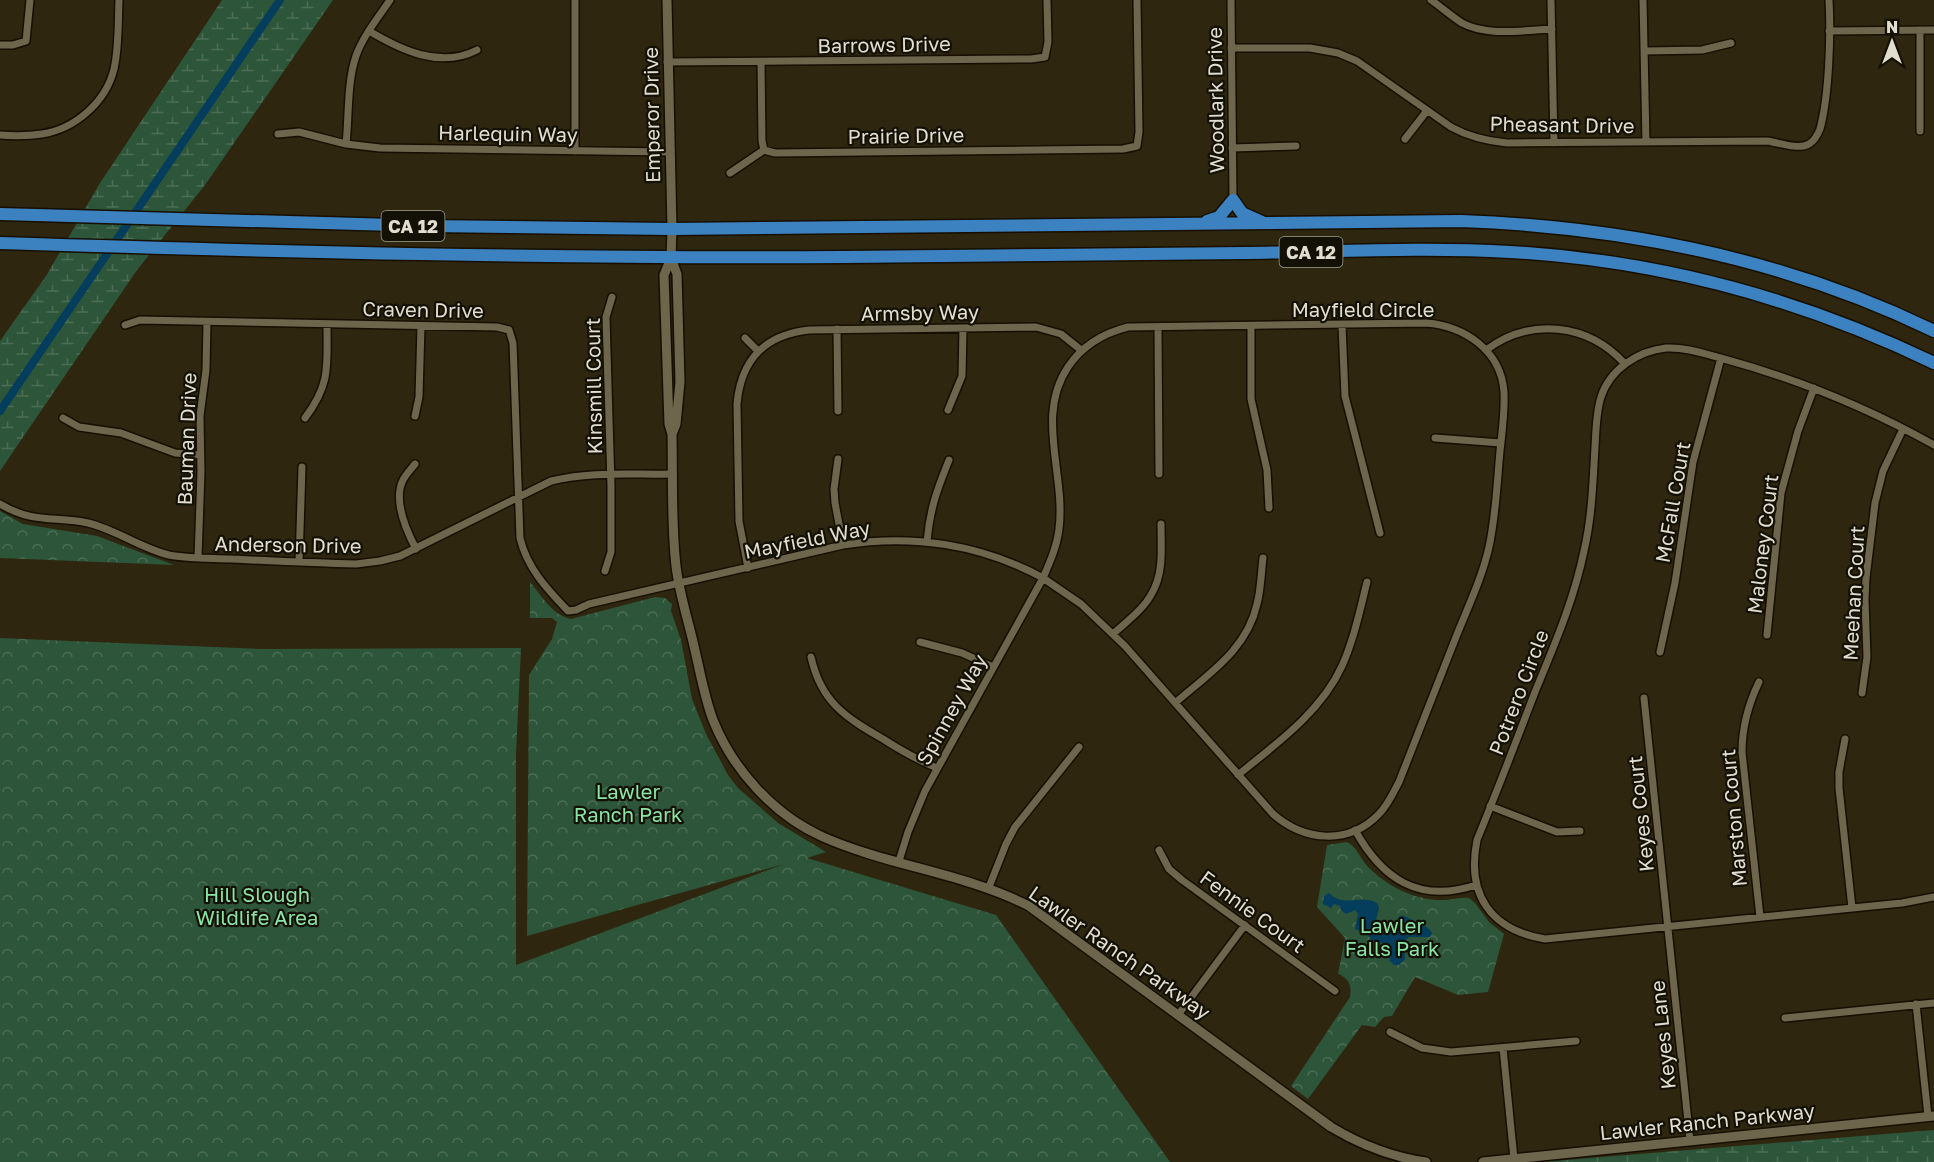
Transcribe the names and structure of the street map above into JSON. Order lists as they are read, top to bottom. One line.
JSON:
{"streets":{"highway":["CA 12"],"street":["Barrows Drive","Woodlark Drive","Emperor Drive","Pheasant Drive","Harlequin Way","Prairie Drive","Craven Drive","Mayfield Circle","Armsby Way","Kinsmill Court","Bauman Drive","McFall Court","Mayfield Way","Anderson Drive","Maloney Court","Meehan Court","Potrero Circle","Spinney Way","Keyes Court","Marston Court","Fennie Court","Lawler Ranch Parkway","Keyes Lane"]},"crossings":[["Barrows Drive","Emperor Drive"],["Woodlark Drive","Pheasant Drive"],["Emperor Drive","Harlequin Way"],["Emperor Drive","CA 12"],["Emperor Drive","Lawler Ranch Parkway"],["CA 12","Lawler Ranch Parkway"],["Craven Drive","Bauman Drive"],["Craven Drive","Mayfield Way"],["Craven Drive","Anderson Drive"],["Mayfield Circle","Armsby Way"],["Mayfield Circle","Mayfield Way"],["Mayfield Circle","Spinney Way"],["Armsby Way","Mayfield Way"],["Kinsmill Court","Anderson Drive"],["Bauman Drive","Anderson Drive"],["McFall Court","Potrero Circle"],["Mayfield Way","Anderson Drive"],["Mayfield Way","Spinney Way"],["Mayfield Way","Lawler Ranch Parkway"],["Anderson Drive","Lawler Ranch Parkway"],["Maloney Court","Potrero Circle"],["Meehan Court","Potrero Circle"],["Potrero Circle","Keyes Court"],["Potrero Circle","Marston Court"],["Potrero Circle","Keyes Lane"],["Spinney Way","Lawler Ranch Parkway"],["Keyes Court","Keyes Lane"],["Lawler Ranch Parkway","Keyes Lane"]],"parks":["Lawler Ranch Park","Hill Slough Wildlife Area","Lawler Falls Park"],"north":"top"}
